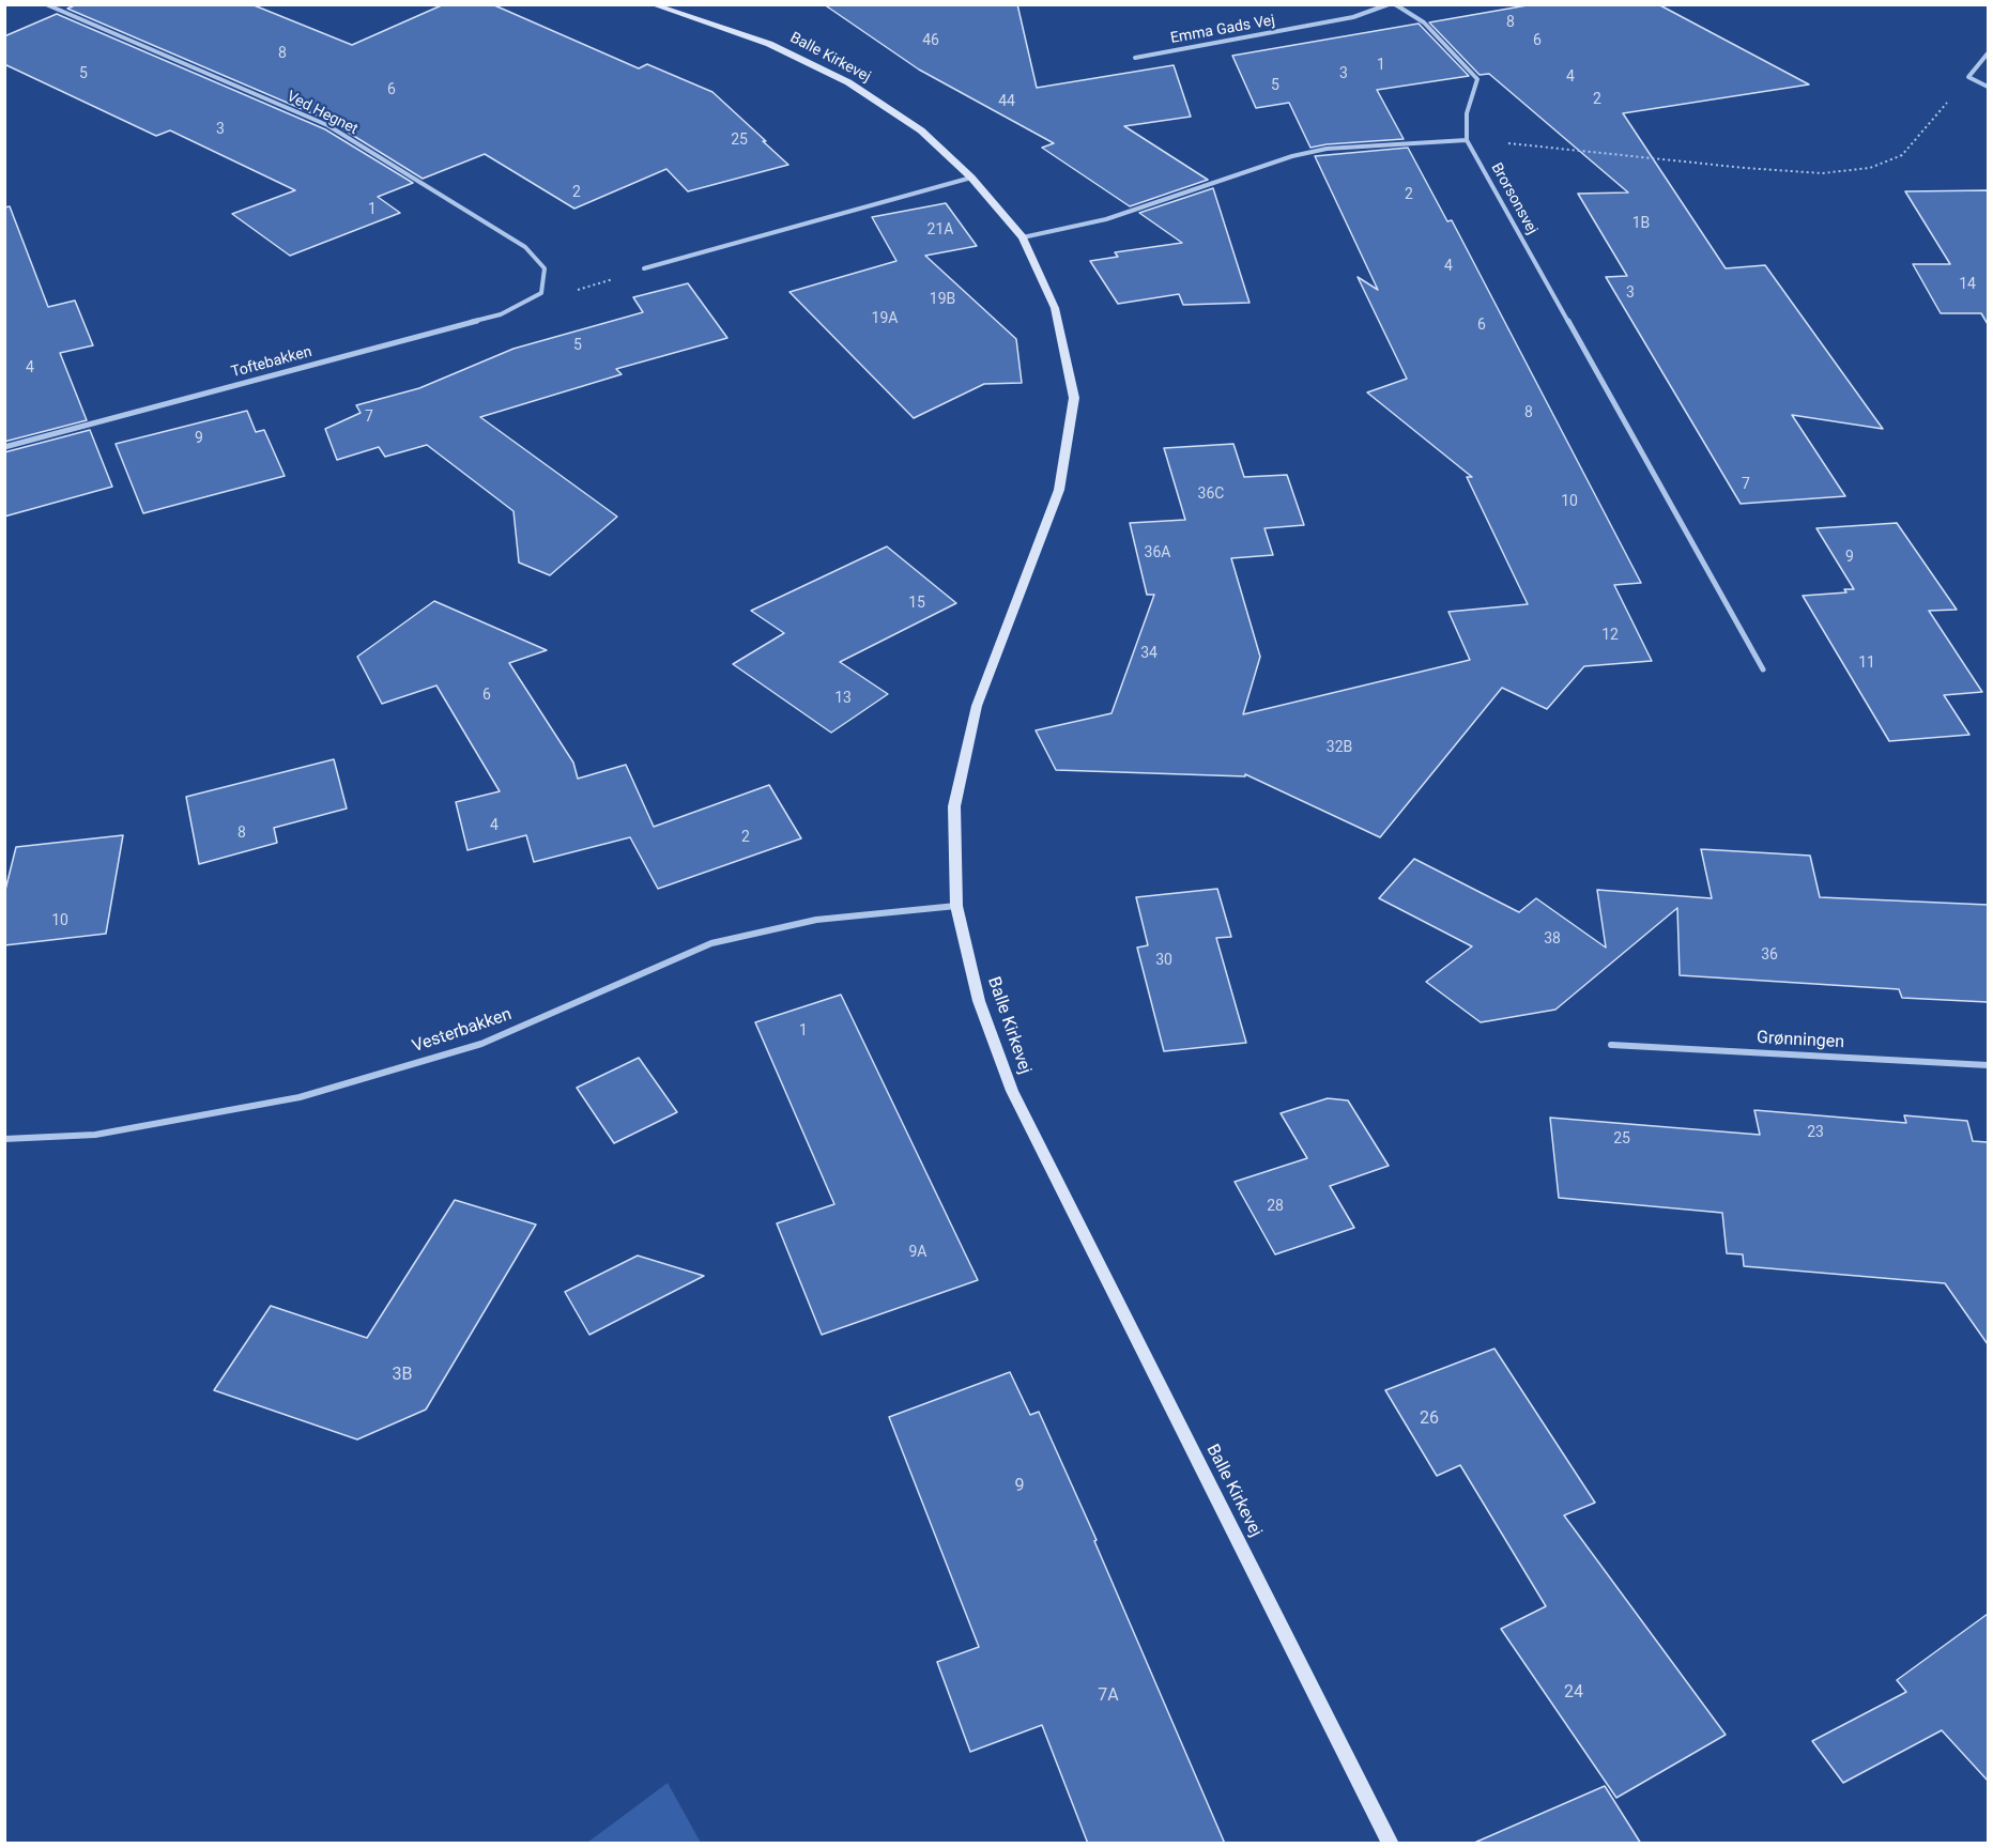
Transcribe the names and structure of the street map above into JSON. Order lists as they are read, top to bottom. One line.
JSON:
{"streets":{"street":["Emma Gads Vej","Balle Kirkevej","Ved Hegnet","Brorsonsvej","Toftebakken","Vesterbakken","Grønningen"]},"crossings":[["Balle Kirkevej","Vesterbakken"],["Ved Hegnet","Toftebakken"]],"house_numbers":["8","46","6","8","1","5","3","4","5","6","2","44","3","25","2","2","1","1B","21A","4","14","3","19B","19A","6","5","4","8","7","9","7","36C","10","36A","9","15","12","34","11","6","13","32B","4","8","2","10","38","36","30","1","23","25","28","9A","3B","26","9","24","7A"]}
